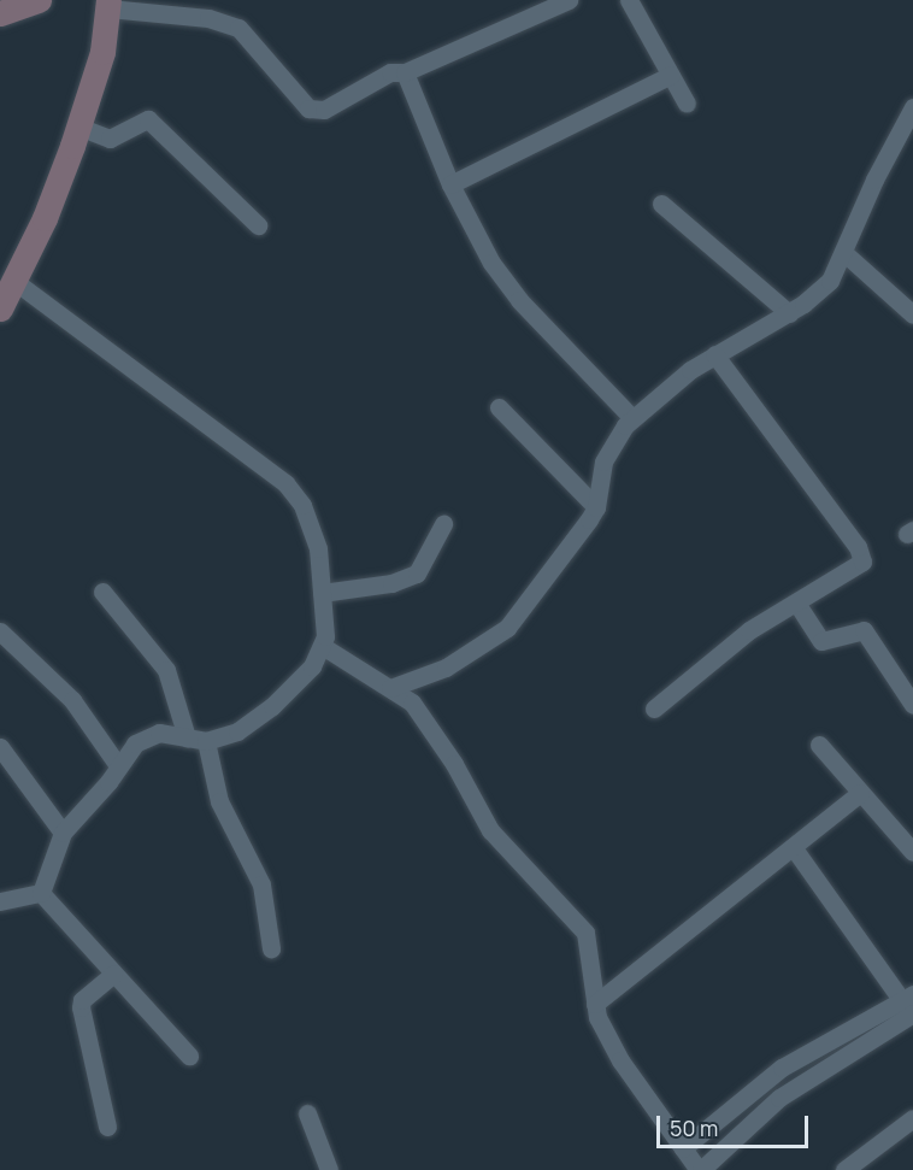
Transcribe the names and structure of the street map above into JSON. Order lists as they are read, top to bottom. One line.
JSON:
{"scale_bar":"50 m"}
